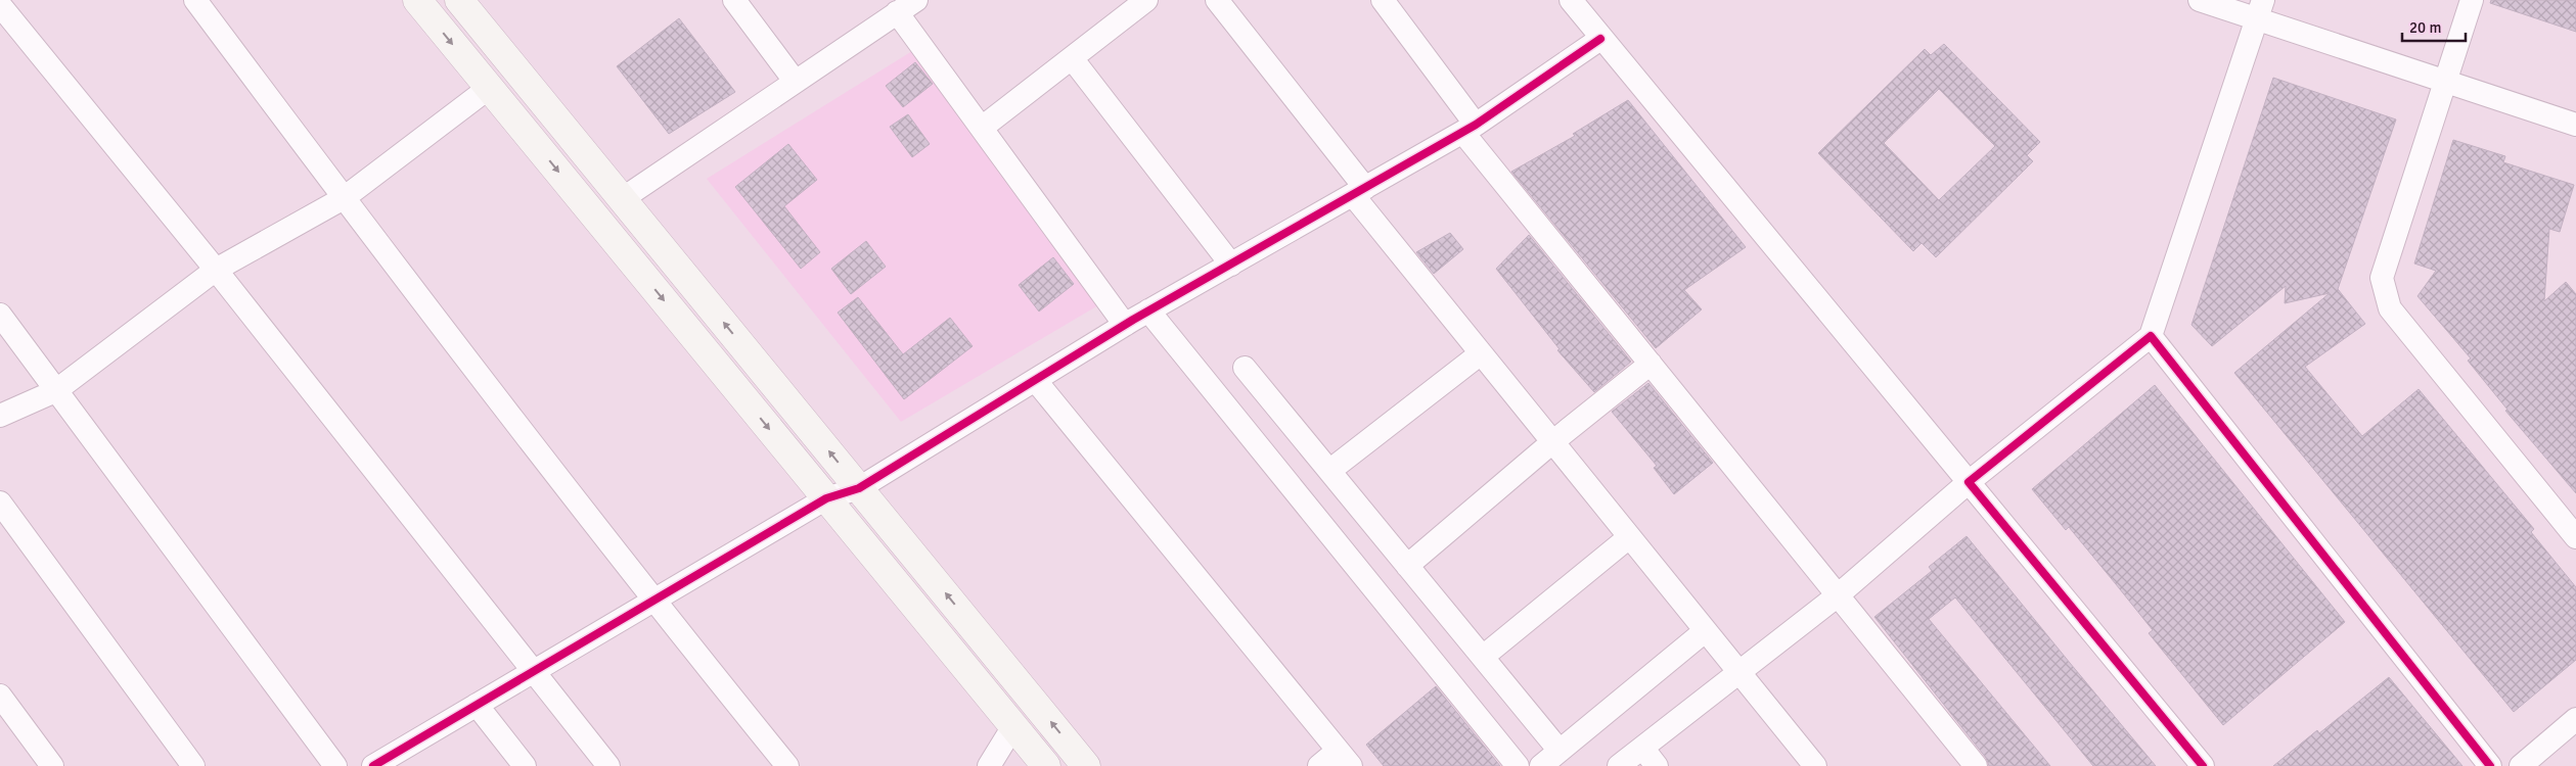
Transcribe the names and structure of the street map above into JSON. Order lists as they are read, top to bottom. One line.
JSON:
{"scale_bar":"20 m"}
